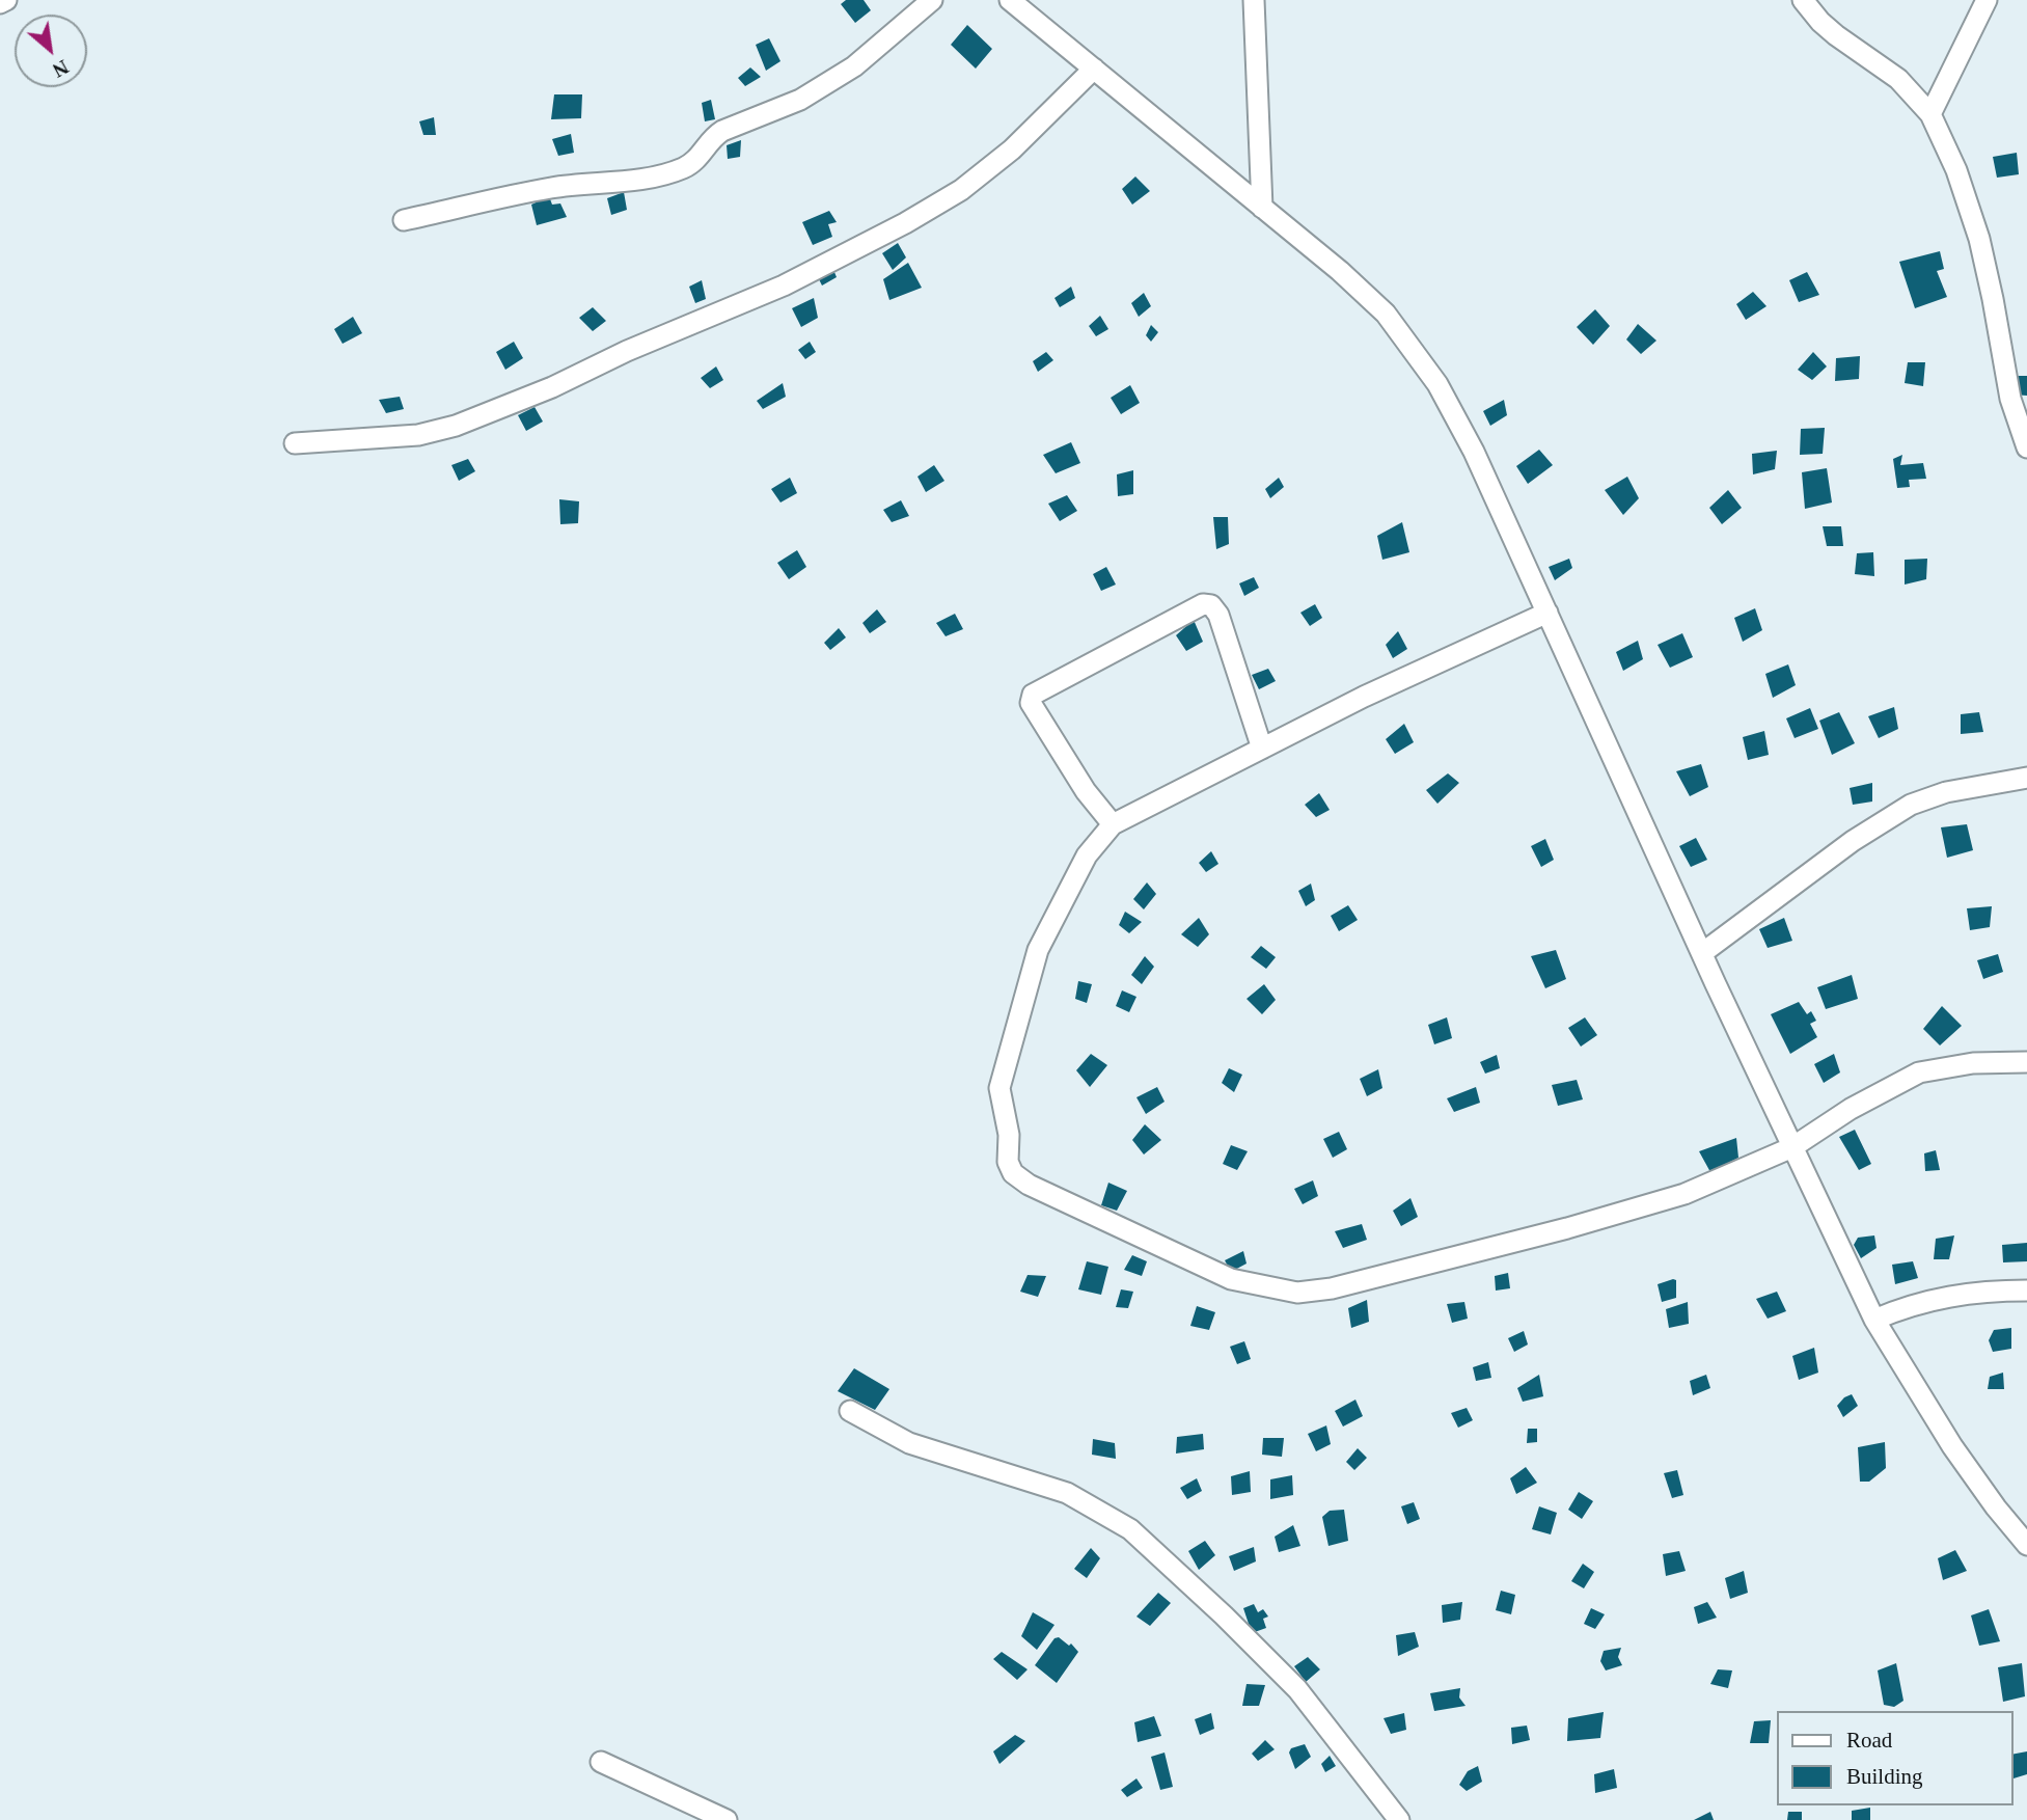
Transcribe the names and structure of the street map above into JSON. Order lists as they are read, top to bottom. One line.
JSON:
{"legend":["Road","Building"],"north":"bottom right"}
